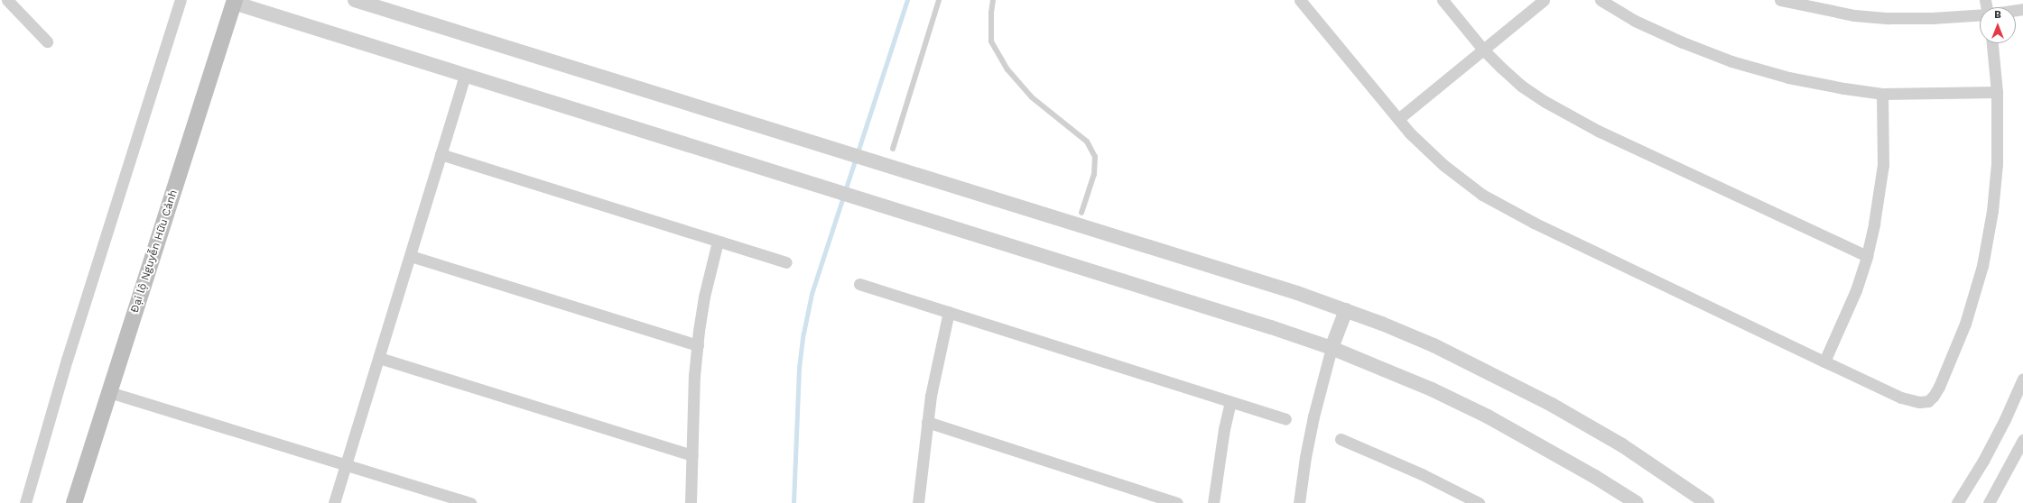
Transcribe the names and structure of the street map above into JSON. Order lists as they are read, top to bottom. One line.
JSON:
{"streets":{"main road":["Đại lộ Nguyễn Hữu Cảnh"]},"north":"top"}
